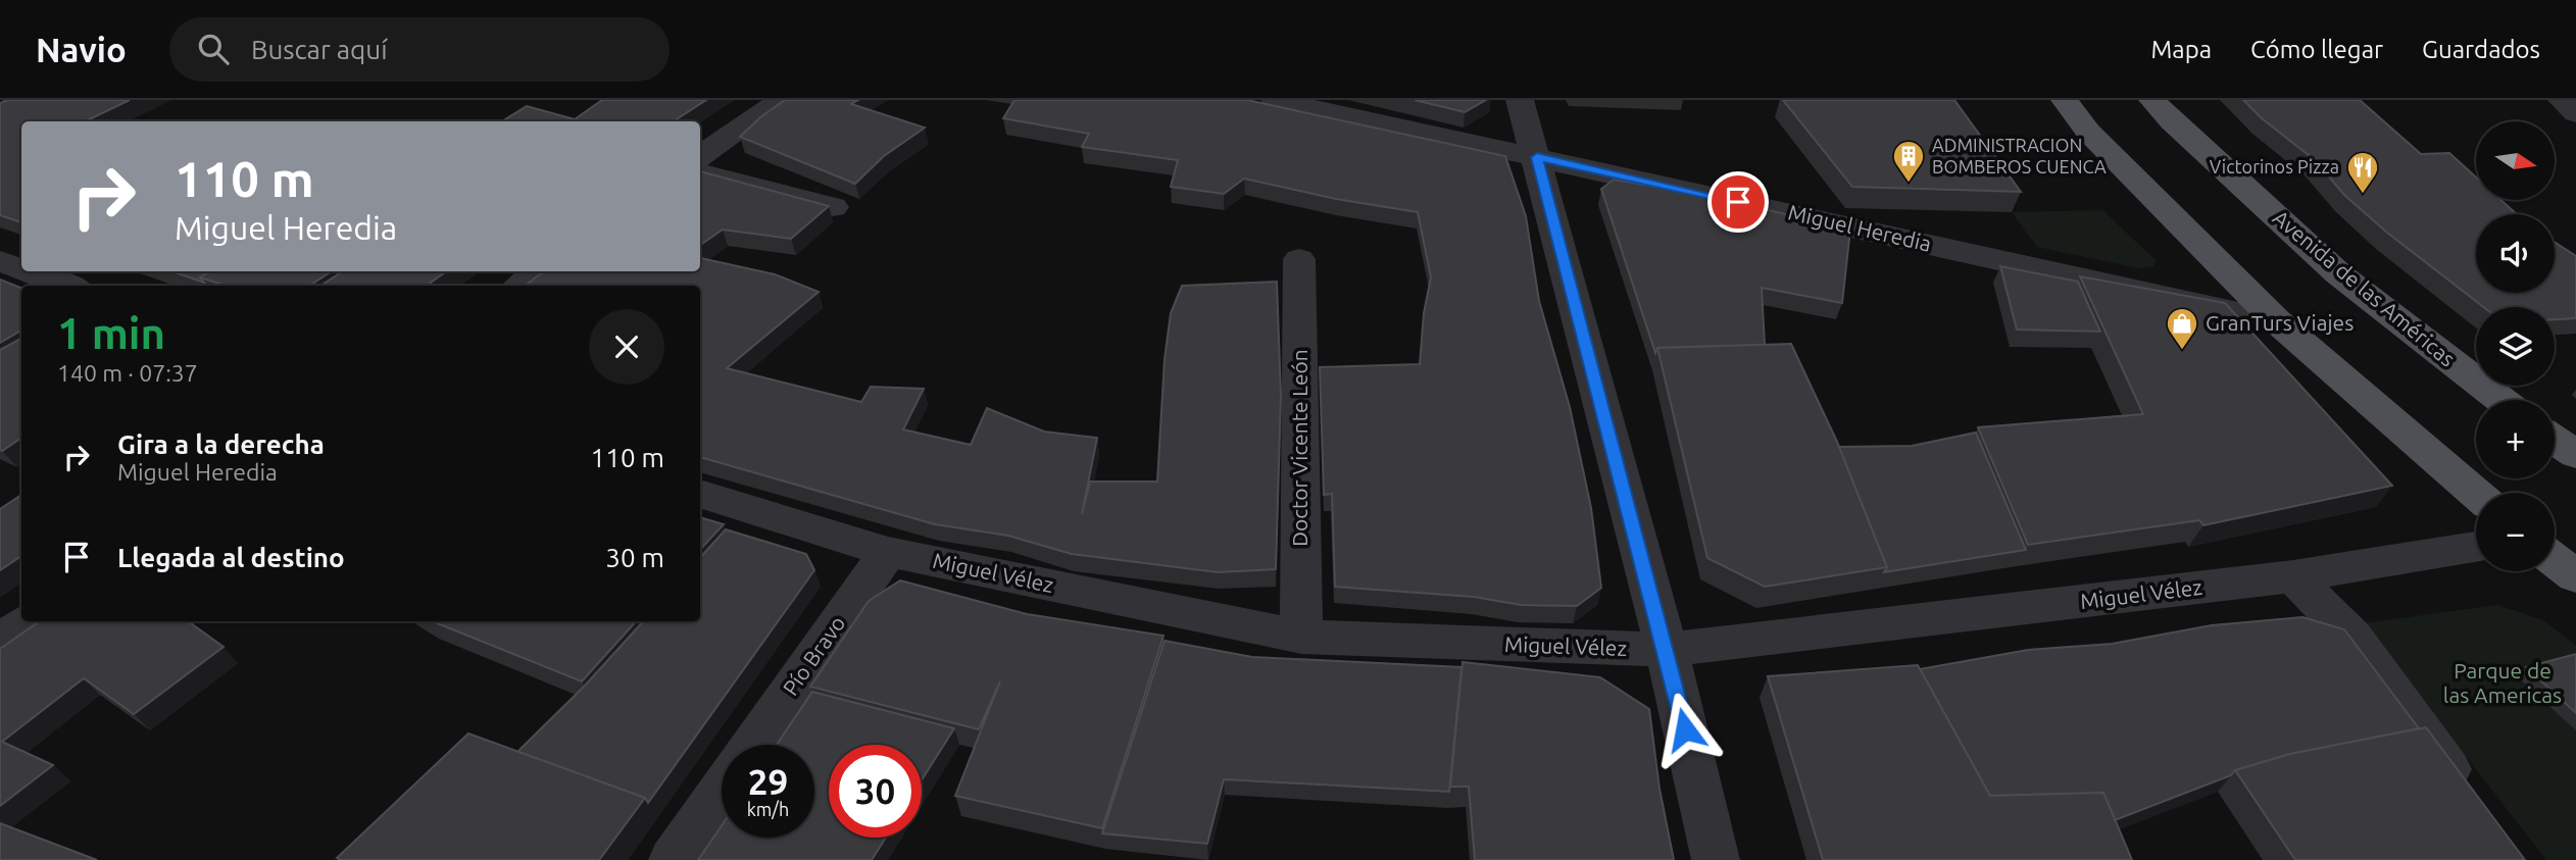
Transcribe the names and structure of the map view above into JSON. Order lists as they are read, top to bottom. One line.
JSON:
{"streets":{"main road":["Avenida de las Américas"],"street":["Miguel Heredia","Doctor Vicente León","Miguel Vélez","Pío Bravo"]},"crossings":[["Doctor Vicente León","Miguel Vélez"],["Miguel Vélez","Pío Bravo"]],"parks":["Parque de las Americas"],"places":{"building":["ADMINISTRACION BOMBEROS CUENCA"],"restaurant":["Victorinos Pizza"],"shop":["GranTurs Viajes"]},"north":"right","page":{"header":"Navio","search":"Buscar aquí","nav":["Mapa","Cómo llegar","Guardados"],"map_buttons":["+","−"],"turn":["110 m","Miguel Heredia"],"heading":["1 min","140 m · 07:37"],"list":[{"name":"Gira a la derecha","note":"Miguel Heredia","value":"110 m"},{"name":"Llegada al destino","value":"30 m"}],"speed":"29 km/h","limit":"30"}}
